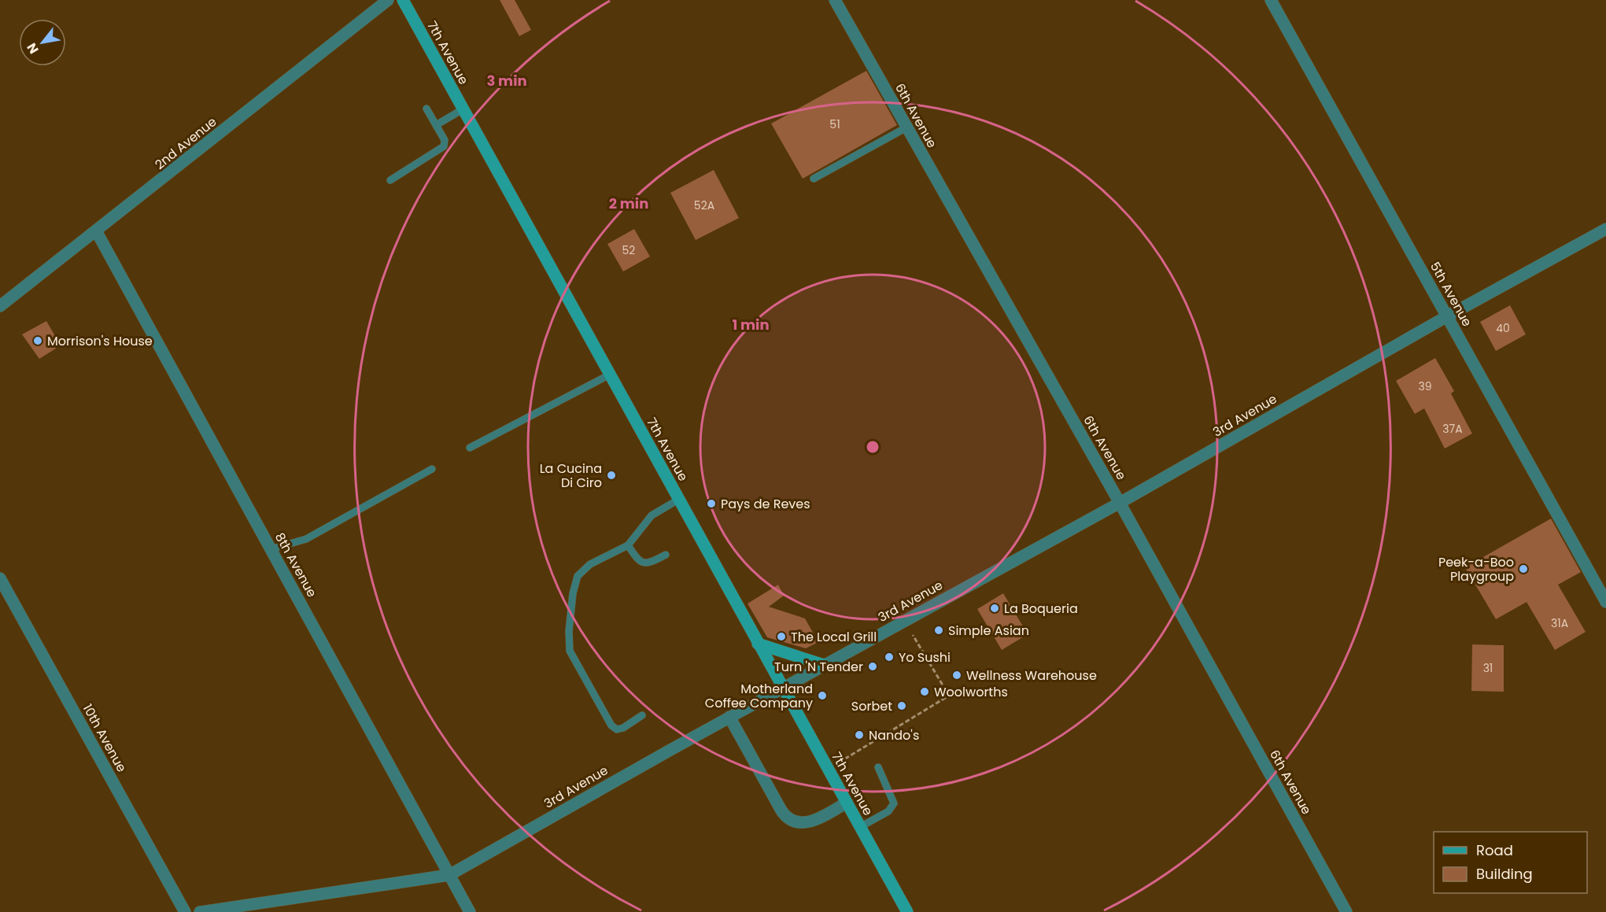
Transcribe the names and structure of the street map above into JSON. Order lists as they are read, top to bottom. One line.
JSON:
{"streets":{"main road":["7th Avenue"],"street":["6th Avenue","2nd Avenue","5th Avenue","3rd Avenue","8th Avenue","10th Avenue"]},"crossings":[["7th Avenue","3rd Avenue"],["6th Avenue","3rd Avenue"],["2nd Avenue","8th Avenue"],["5th Avenue","3rd Avenue"],["3rd Avenue","8th Avenue"]],"places":["Morrison's House","La Cucina Di Ciro","Pays de Reves","Peek-a-Boo Playgroup","La Boqueria","Simple Asian","The Local Grill","Yo Sushi","Turn 'N Tender","Wellness Warehouse","Woolworths","Motherland Coffee Company","Sorbet","Nando's"],"house_numbers":["51","52A","52","40","39","37A","31A","31"],"legend":["Road","Building"],"north":"bottom left","rings":["3 min","2 min","1 min"]}
